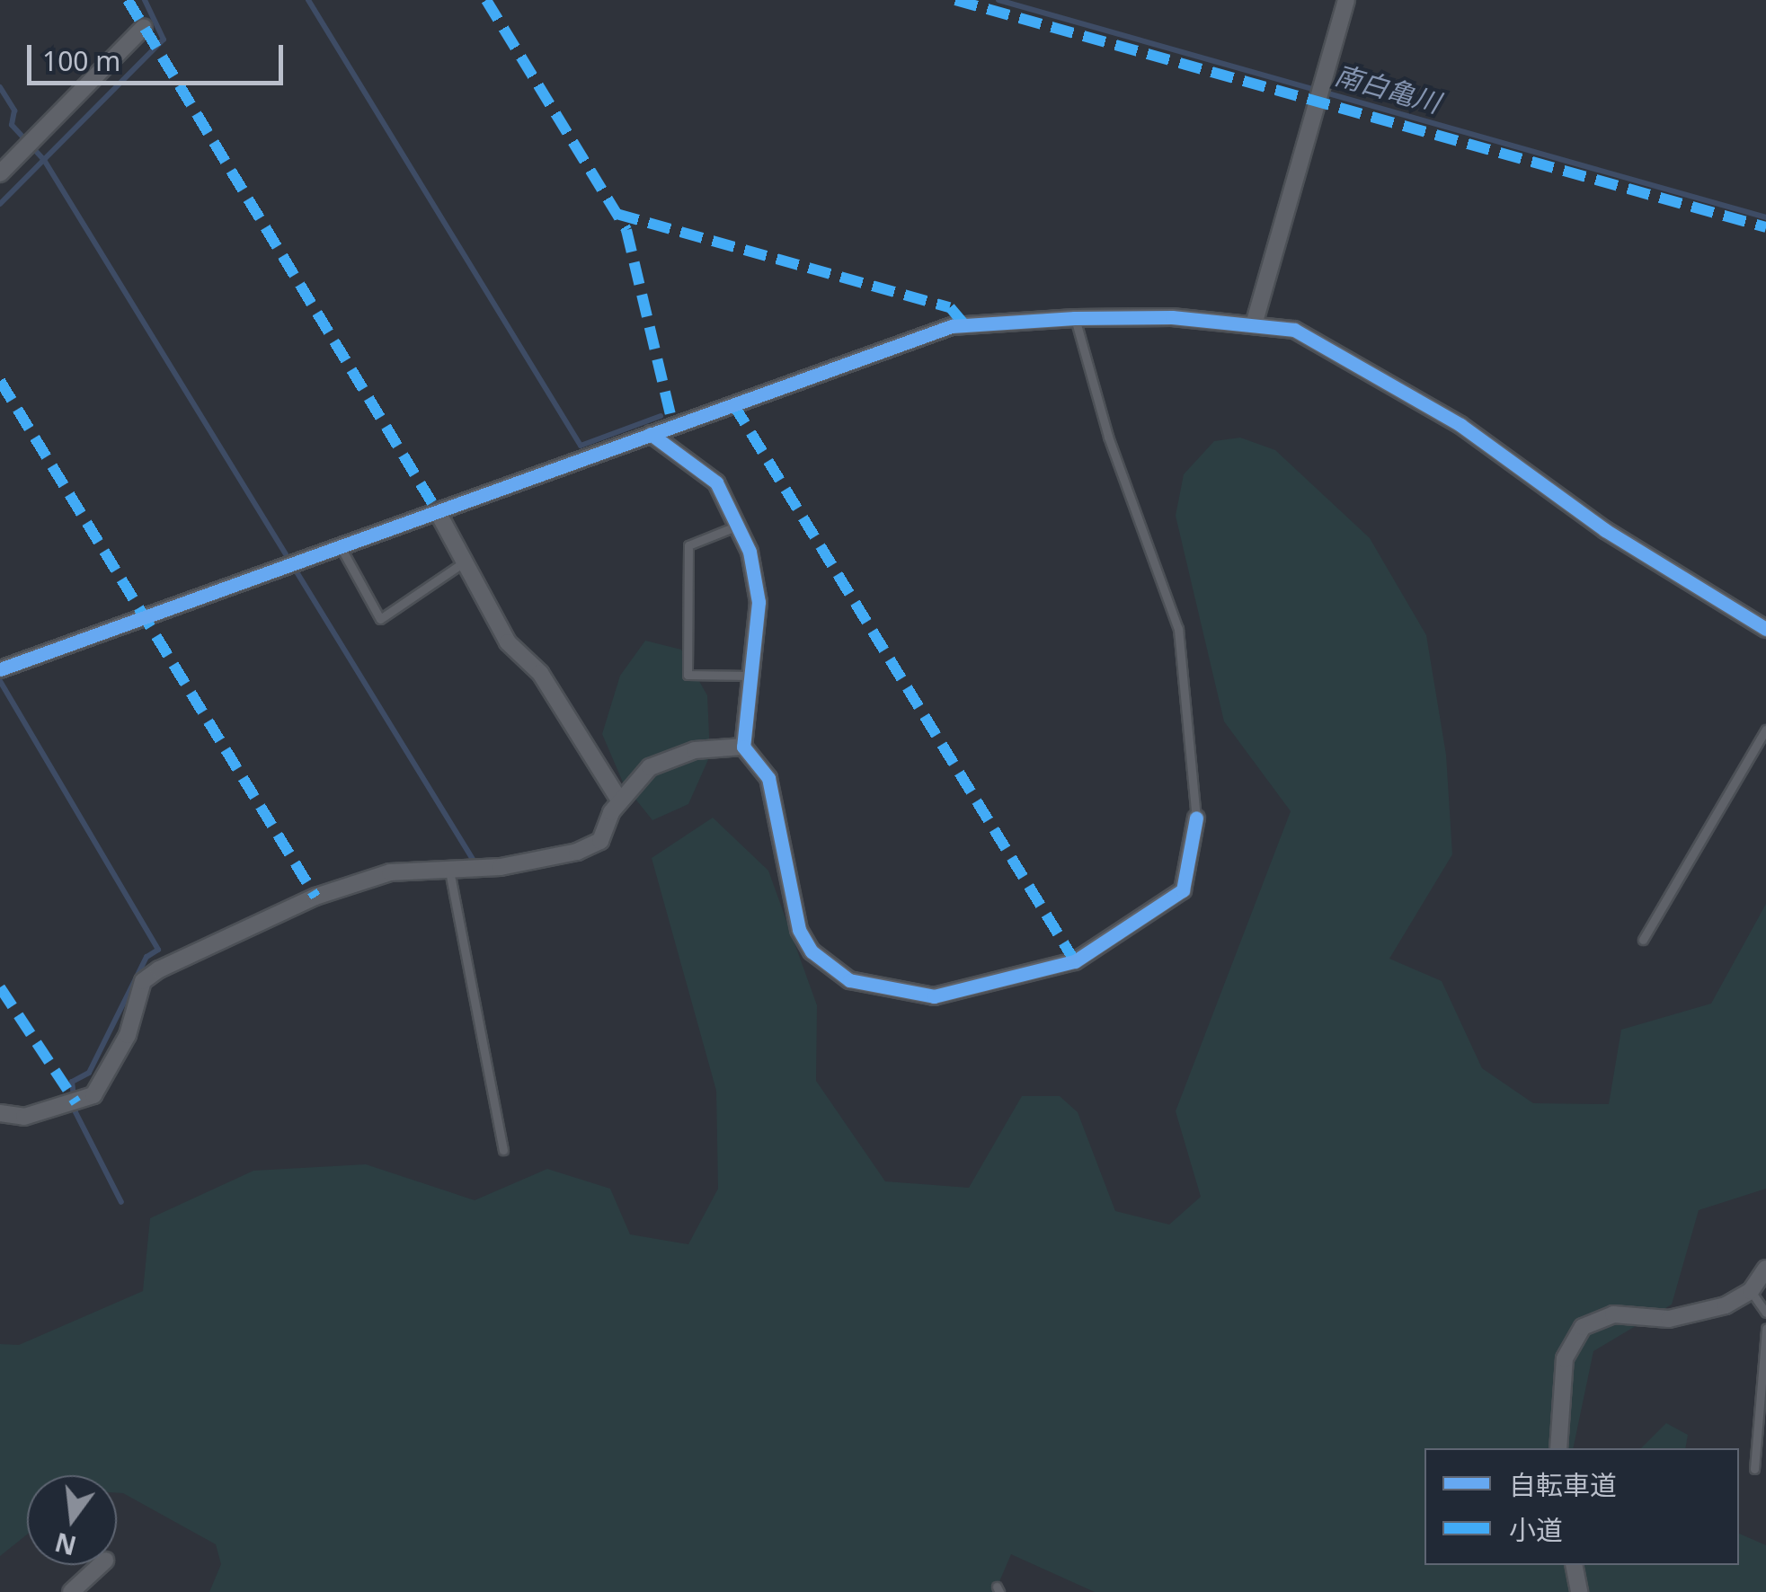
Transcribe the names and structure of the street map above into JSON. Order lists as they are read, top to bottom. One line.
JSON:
{"water":["南白亀川"],"legend":["自転車道","小道"],"scale_bar":"100 m","north":"bottom"}
